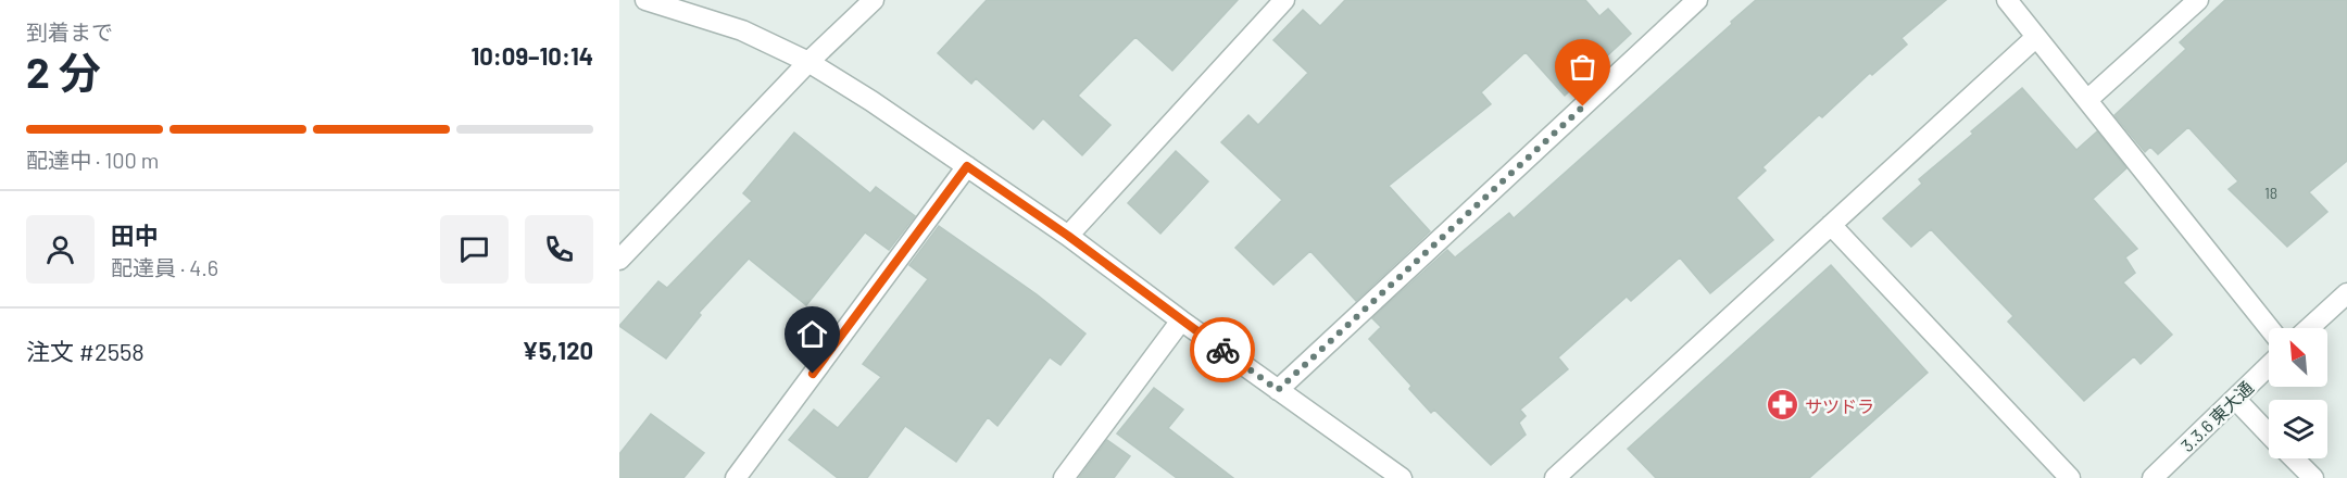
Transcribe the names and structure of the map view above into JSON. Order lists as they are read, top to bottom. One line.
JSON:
{"streets":{"street":["3.3.6 東大通"]},"places":{"pharmacy":["サツドラ"]},"house_numbers":["18"],"north":"top left","page":{"heading":["2 分","到着まで","10:09–10:14"],"panel":["田中","配達員 · 4.6","注文 #2558","¥5,120"],"bar":"配達中 · 100 m"}}
